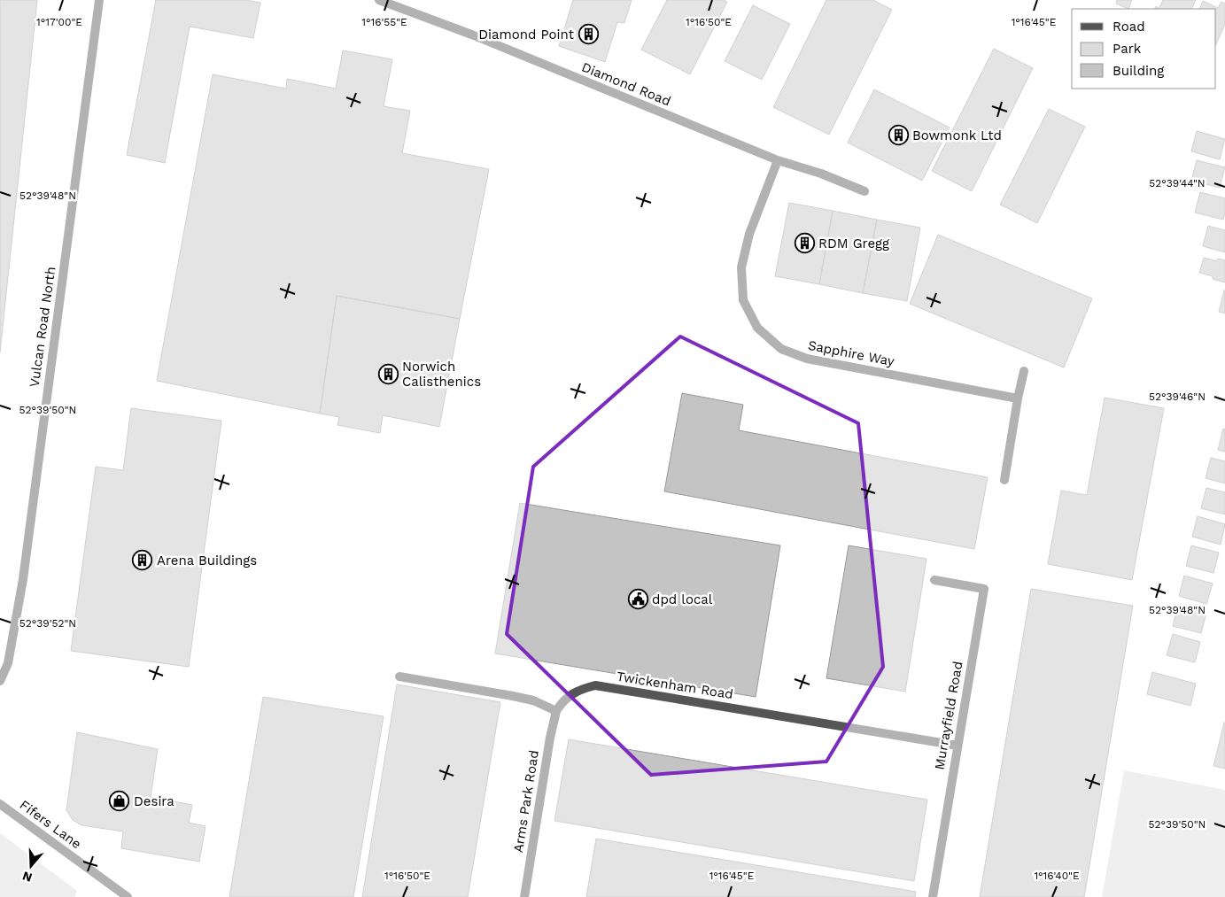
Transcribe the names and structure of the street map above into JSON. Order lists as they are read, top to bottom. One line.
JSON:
{"streets":{"street":["Diamond Road","Vulcan Road North","Sapphire Way","Twickenham Road","Murrayfield Road","Arms Park Road","Fifers Lane"]},"crossings":[["Diamond Road","Sapphire Way"],["Twickenham Road","Murrayfield Road"],["Twickenham Road","Arms Park Road"]],"places":{"building":["Diamond Point","Bowmonk Ltd","RDM Gregg","Norwich Calisthenics","Arena Buildings"],"public building":["dpd local"],"shop":["Desira"]},"legend":["Road","Park","Building"],"north":"bottom","coordinates":["1°17'00\"E","1°16'55\"E","1°16'50\"E","1°16'45\"E","52°39'44\"N","52°39'48\"N","52°39'46\"N","52°39'50\"N","52°39'52\"N","1°16'40\"E"]}
